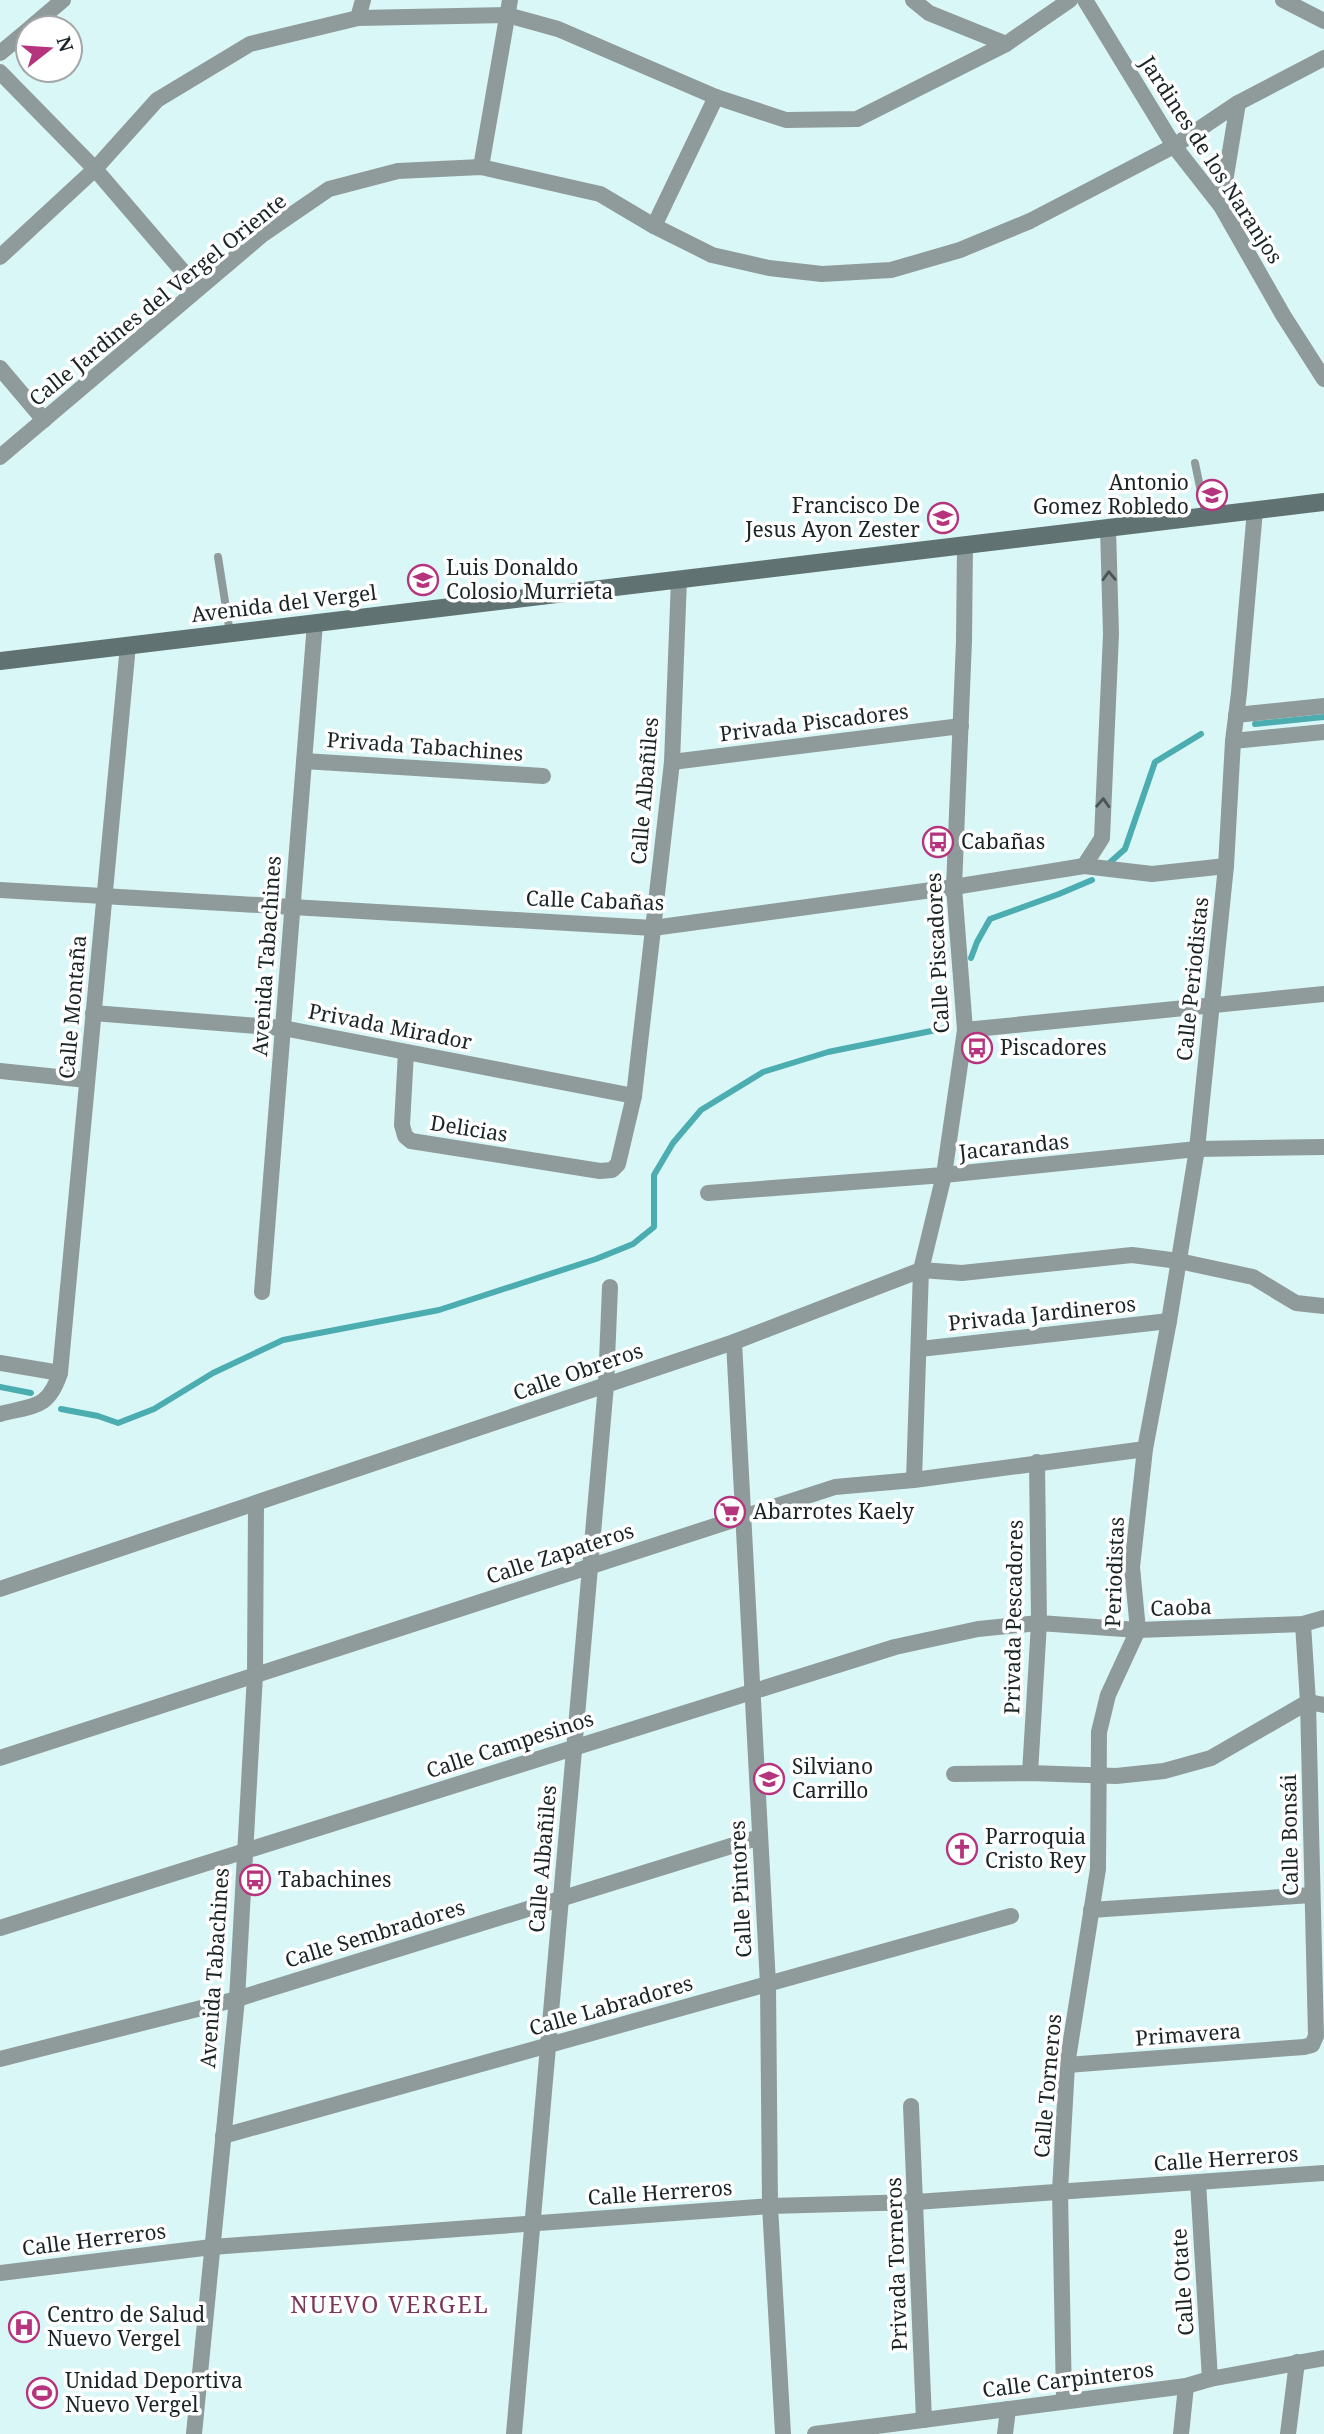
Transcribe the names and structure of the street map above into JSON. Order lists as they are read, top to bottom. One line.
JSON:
{"streets":{"street":["Jardines de los Naranjos","Calle Jardines del Vergel Oriente","Avenida del Vergel","Privada Piscadores","Privada Tabachines","Calle Albañiles","Calle Cabañas","Calle Piscadores","Avenida Tabachines","Calle Periodistas","Calle Montaña","Privada Mirador","Delicias","Jacarandas","Privada Jardineros","Calle Obreros","Calle Zapateros","Periodistas","Caoba","Privada Pescadores","Calle Campesinos","Calle Bonsái","Calle Pintores","Calle Sembradores","Calle Labradores","Primavera","Calle Torneros","Calle Herreros","Privada Torneros","Calle Otate","Calle Carpinteros"]},"crossings":[["Jardines de los Naranjos","Calle Jardines del Vergel Oriente"],["Avenida del Vergel","Calle Albañiles"],["Avenida del Vergel","Calle Piscadores"],["Avenida del Vergel","Avenida Tabachines"],["Avenida del Vergel","Calle Periodistas"],["Avenida del Vergel","Calle Montaña"],["Privada Piscadores","Calle Albañiles"],["Privada Piscadores","Calle Piscadores"],["Privada Tabachines","Avenida Tabachines"],["Calle Albañiles","Calle Cabañas"],["Calle Albañiles","Privada Mirador"],["Calle Albañiles","Delicias"],["Calle Albañiles","Calle Obreros"],["Calle Albañiles","Calle Zapateros"],["Calle Albañiles","Calle Campesinos"],["Calle Albañiles","Calle Sembradores"],["Calle Albañiles","Calle Labradores"],["Calle Albañiles","Calle Herreros"],["Calle Cabañas","Calle Piscadores"],["Calle Cabañas","Avenida Tabachines"],["Calle Cabañas","Calle Periodistas"],["Calle Cabañas","Calle Montaña"],["Calle Piscadores","Jacarandas"],["Calle Piscadores","Privada Jardineros"],["Calle Piscadores","Calle Obreros"],["Calle Piscadores","Calle Zapateros"],["Avenida Tabachines","Privada Mirador"],["Avenida Tabachines","Calle Obreros"],["Avenida Tabachines","Calle Zapateros"],["Avenida Tabachines","Calle Campesinos"],["Avenida Tabachines","Calle Sembradores"],["Avenida Tabachines","Calle Labradores"],["Avenida Tabachines","Calle Herreros"],["Calle Periodistas","Jacarandas"],["Calle Periodistas","Privada Jardineros"],["Calle Periodistas","Calle Obreros"],["Calle Periodistas","Calle Zapateros"],["Calle Periodistas","Periodistas"],["Calle Montaña","Privada Mirador"],["Privada Mirador","Delicias"],["Calle Obreros","Calle Pintores"],["Calle Zapateros","Periodistas"],["Calle Zapateros","Privada Pescadores"],["Calle Zapateros","Calle Pintores"],["Periodistas","Caoba"],["Periodistas","Calle Torneros"],["Caoba","Privada Pescadores"],["Caoba","Calle Campesinos"],["Caoba","Calle Bonsái"],["Privada Pescadores","Calle Campesinos"],["Calle Campesinos","Calle Pintores"],["Calle Bonsái","Primavera"],["Calle Pintores","Calle Sembradores"],["Calle Pintores","Calle Labradores"],["Calle Pintores","Calle Herreros"],["Primavera","Calle Torneros"],["Calle Torneros","Calle Herreros"],["Calle Torneros","Calle Carpinteros"],["Calle Herreros","Privada Torneros"],["Calle Herreros","Calle Otate"],["Privada Torneros","Calle Carpinteros"],["Calle Otate","Calle Carpinteros"]],"districts":["NUEVO VERGEL"],"places":{"school or university":["Antonio Gomez Robledo","Francisco De Jesus Ayon Zester","Luis Donaldo Colosio Murrieta","Silviano Carrillo"],"bus stop":["Cabañas","Piscadores","Tabachines"],"supermarket":["Abarrotes Kaely"],"church":["Parroquia Cristo Rey"],"hospital":["Centro de Salud Nuevo Vergel"],"sports":["Unidad Deportiva Nuevo Vergel"]},"north":"right"}
